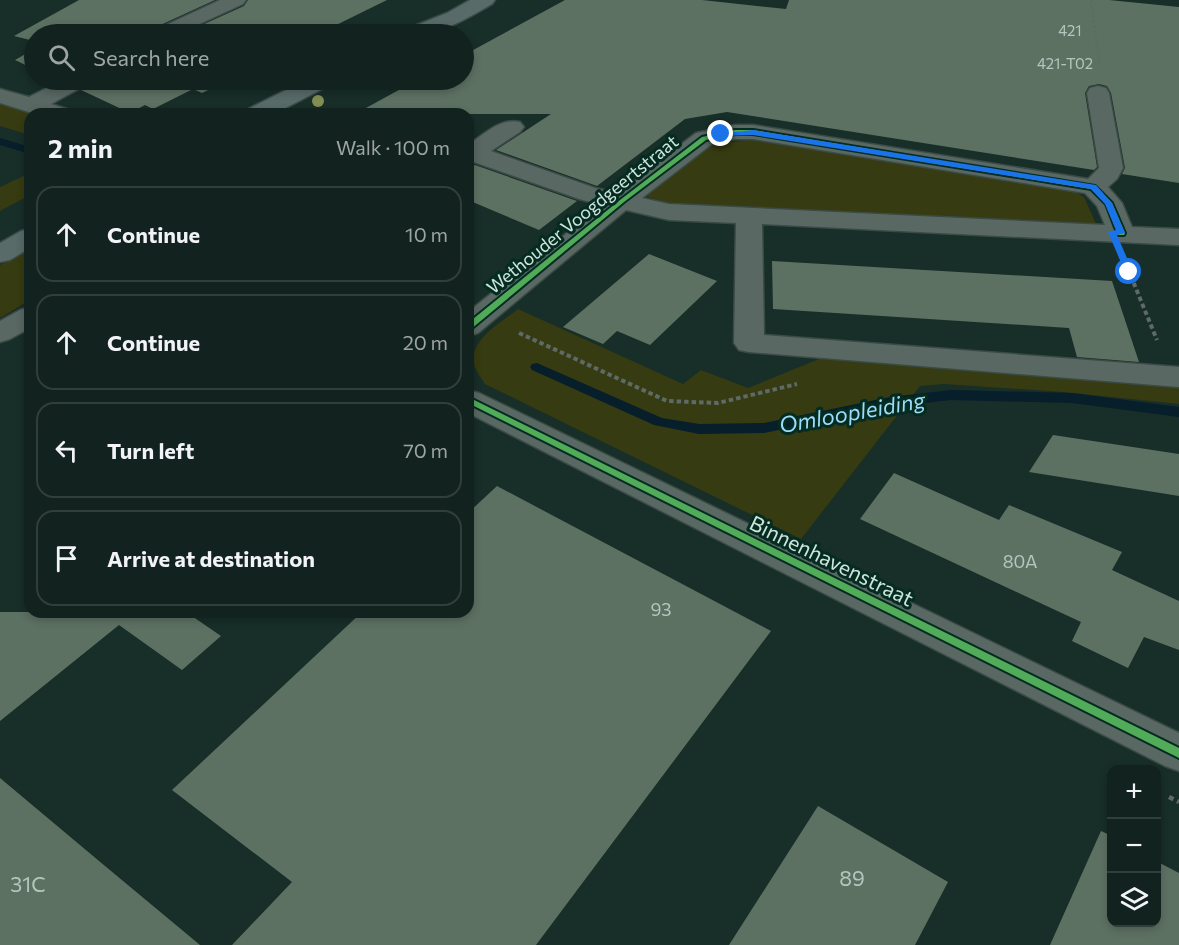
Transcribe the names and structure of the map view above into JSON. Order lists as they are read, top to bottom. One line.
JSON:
{"streets":{"street":["Wethouder Voogdgeertstraat","Binnenhavenstraat"]},"water":["Omloopleiding"],"house_numbers":["421","421-T02","80A","93","89","31C"],"page":{"search":"Search here","heading":["2 min","Walk · 100 m"],"list":[["Continue","10 m"],["Continue","20 m"],["Turn left","70 m"],"Arrive at destination"],"map_buttons":["+","−"]}}
